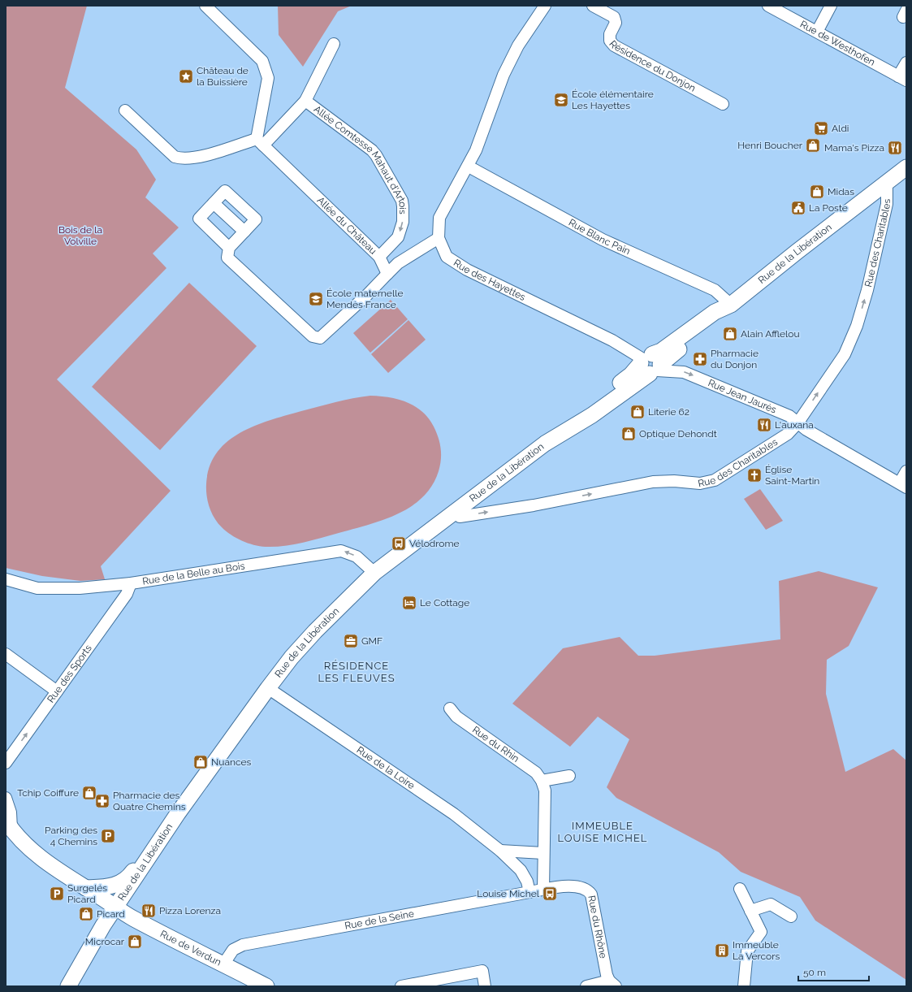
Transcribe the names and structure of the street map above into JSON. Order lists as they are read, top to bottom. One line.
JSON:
{"streets":{"main road":["Rue de la Libération","Rue de Verdun"],"street":["Rue de Westhofen","Résidence du Donjon","Allée Comtesse Mahaut d'Artois","Allée du Château","Rue Blanc Pain","Rue des Charitables","Rue des Hayettes","Rue Jean Jaurès","Rue de la Belle au Bois","Rue des Sports","Rue du Rhin","Rue de la Loire","Rue de la Seine","Rue du Rhône"]},"crossings":[["Allée Comtesse Mahaut d'Artois","Allée du Château"],["Rue Blanc Pain","Rue de la Libération"],["Rue Blanc Pain","Rue des Hayettes"],["Rue des Charitables","Rue de la Libération"],["Rue des Charitables","Rue Jean Jaurès"],["Rue de la Libération","Rue des Hayettes"],["Rue de la Libération","Rue Jean Jaurès"],["Rue de la Libération","Rue de la Belle au Bois"],["Rue de la Libération","Rue de la Loire"],["Rue de la Libération","Rue de Verdun"],["Rue des Hayettes","Rue Jean Jaurès"],["Rue de la Belle au Bois","Rue des Sports"],["Rue de la Loire","Rue de la Seine"],["Rue de la Seine","Rue du Rhône"],["Rue de la Seine","Rue de Verdun"]],"one_way":["Allée Comtesse Mahaut d'Artois","Rue des Charitables","Rue Jean Jaurès","Rue de la Belle au Bois","Rue des Sports"],"districts":["RÉSIDENCE LES FLEUVES","IMMEUBLE LOUISE MICHEL"],"parks":["Bois de la Volville"],"places":{"place":["Château de la Buissière"],"school or university":["École élémentaire Les Hayettes","École maternelle Mendès France"],"supermarket":["Aldi"],"shop":["Henri Boucher","Midas","Alain Afflelou","Literie 62","Optique Dehondt","Nuances","Tchip Coiffure","Picard","Microcar"],"restaurant":["Mama's Pizza","L'auxana","Pizza Lorenza"],"public building":["La Poste"],"pharmacy":["Pharmacie du Donjon","Pharmacie des Quatre Chemins"],"church":["Église Saint-Martin"],"bus stop":["Vélodrome","Louise Michel"],"hotel":["Le Cottage"],"office":["GMF"],"parking":["Parking des 4 Chemins","Surgelés Picard"],"building":["Immeuble La Vercors"]},"scale_bar":"50 m"}
